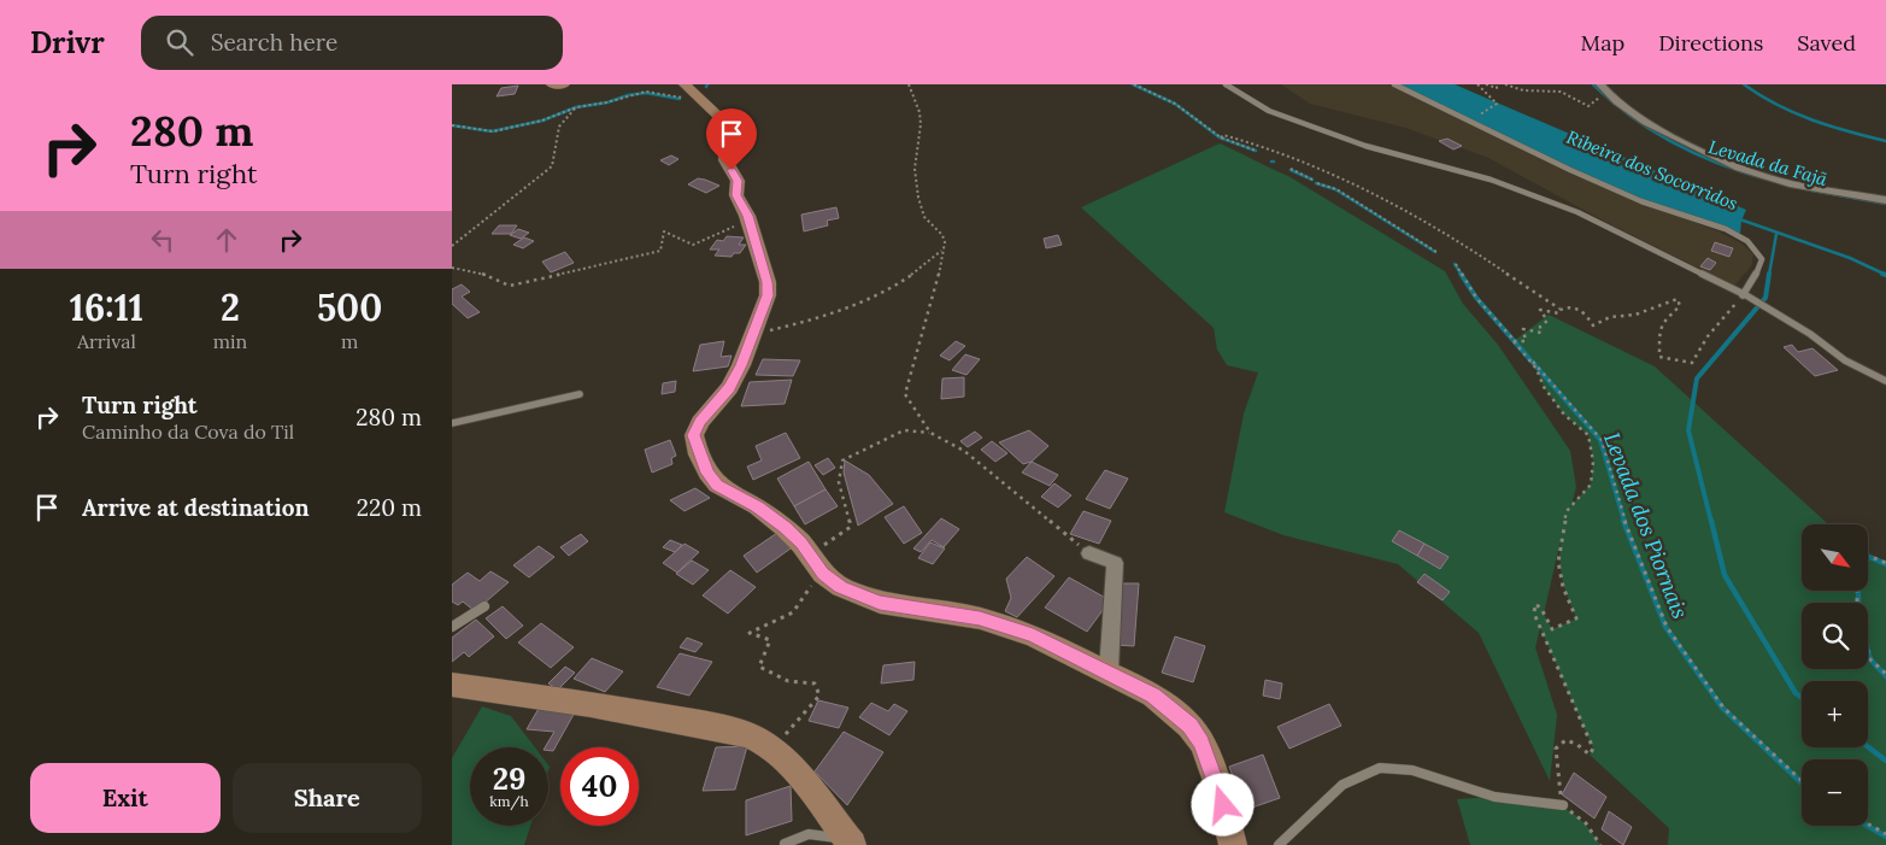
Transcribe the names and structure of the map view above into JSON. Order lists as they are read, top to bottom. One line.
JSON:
{"water":["Levada da Fajã","Ribeira dos Socorridos","Levada dos Piornais"],"north":"bottom right","page":{"header":"Drivr","search":"Search here","nav":["Map","Directions","Saved"],"turn":["280 m","Turn right"],"eta":["16:11","Arrival","2","min","500","m"],"list":[{"name":"Turn right","note":"Caminho da Cova do Til","value":"280 m"},{"name":"Arrive at destination","value":"220 m"}],"map_buttons":["+","−"],"speed":"29 km/h","limit":"40","buttons":["Exit","Share"]}}
